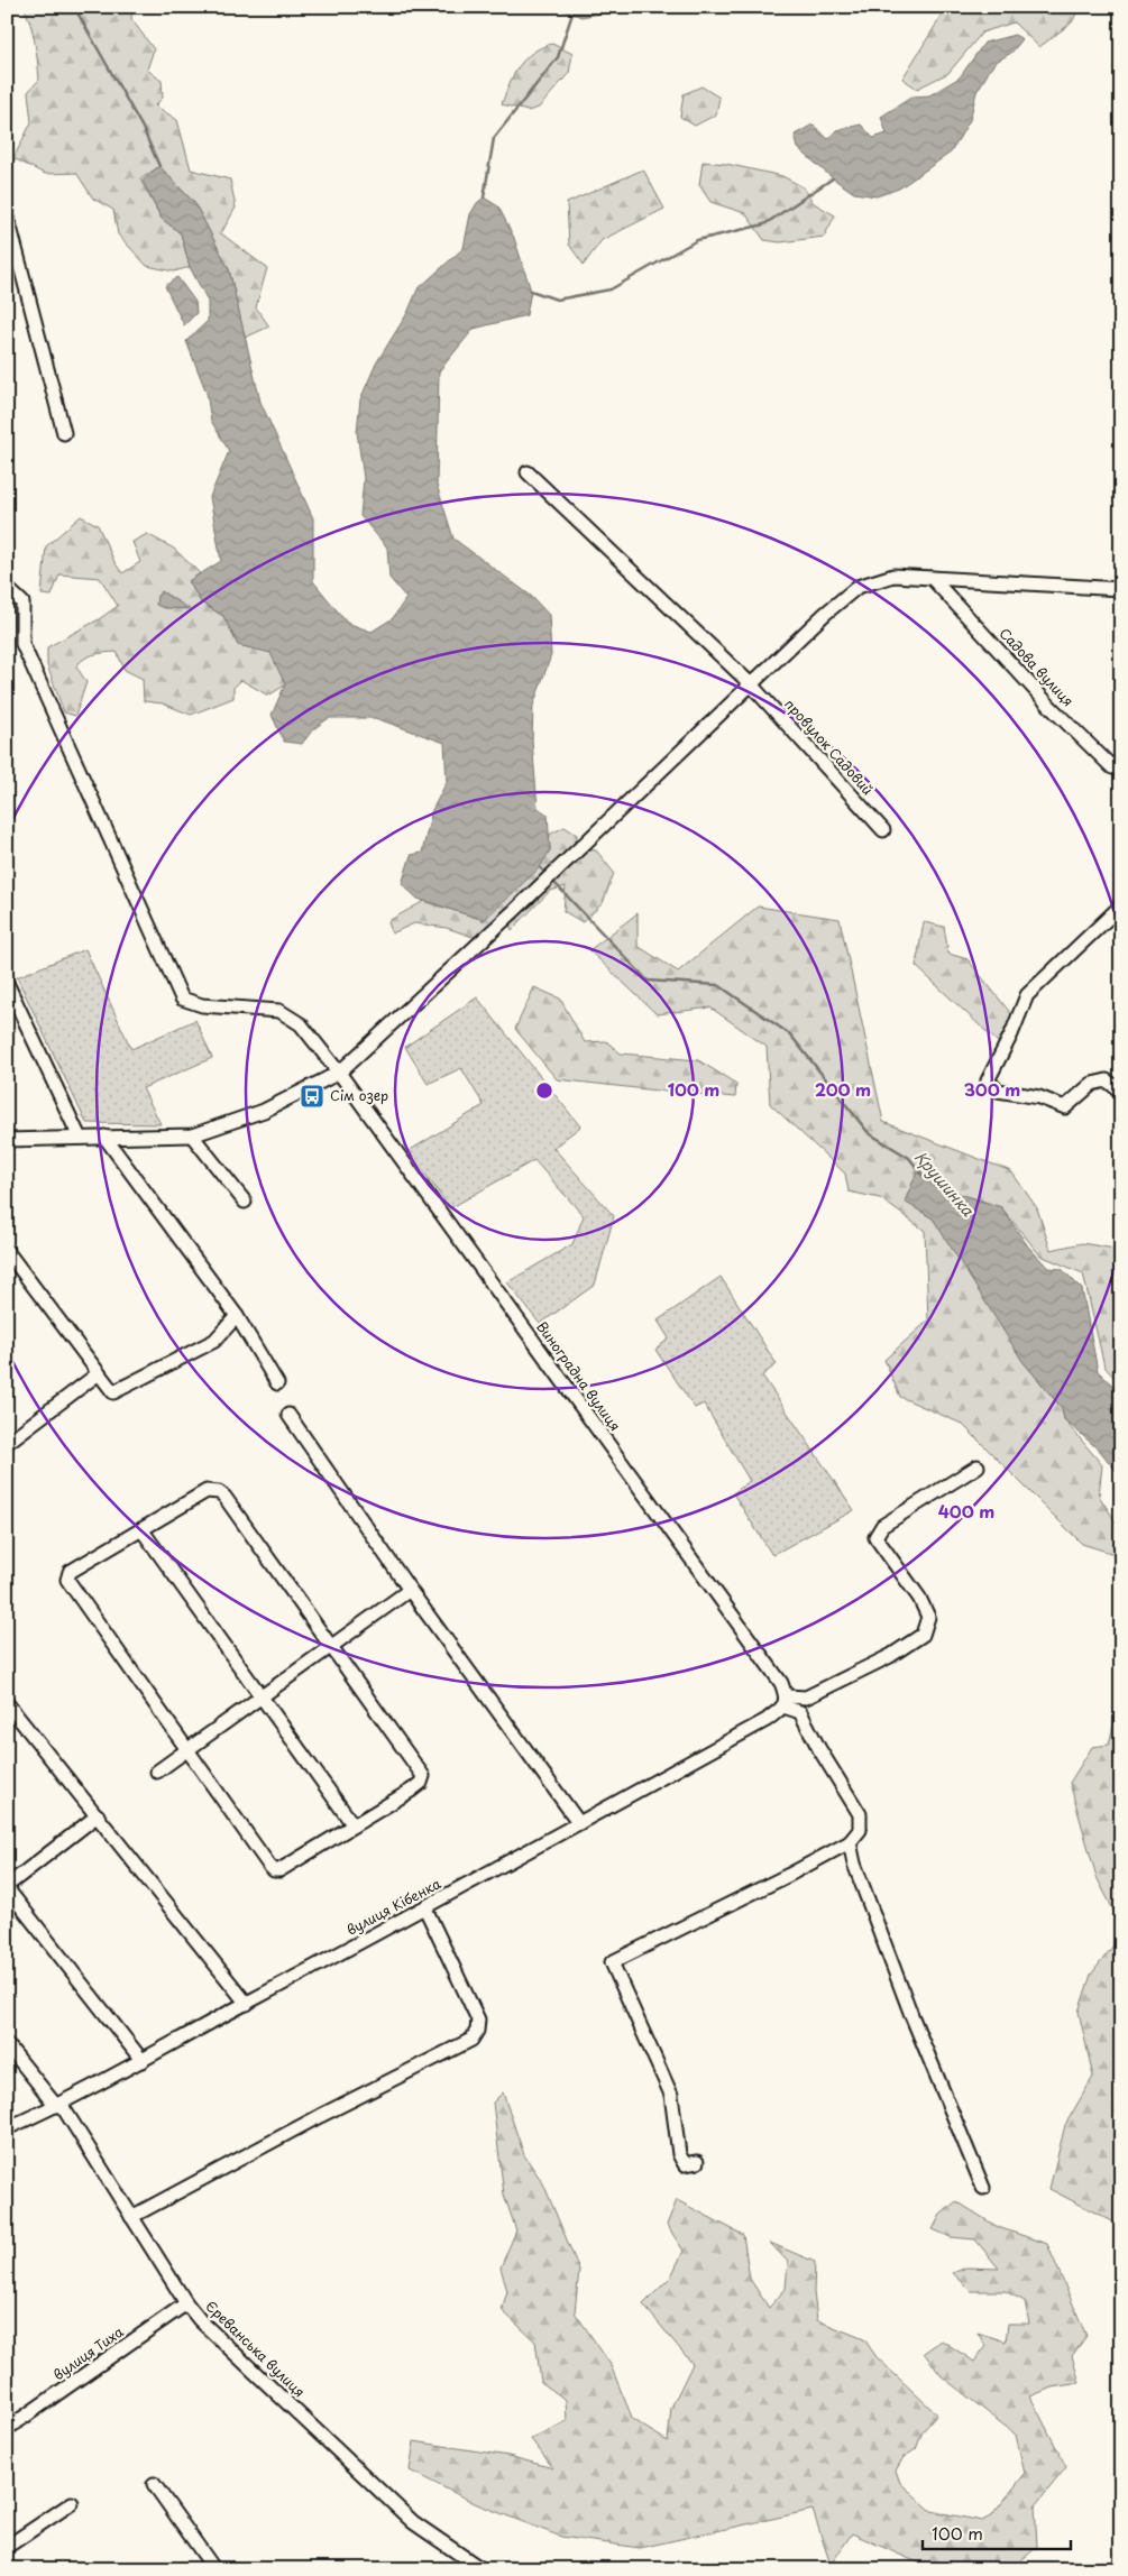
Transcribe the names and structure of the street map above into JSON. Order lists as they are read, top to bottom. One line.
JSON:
{"streets":{"street":["Садова вулиця","провулок Садовий","Виноградна вулиця","вулиця Кібенка","Єреванська вулиця","вулиця Тиха"]},"crossings":[["Виноградна вулиця","вулиця Кібенка"],["вулиця Кібенка","Єреванська вулиця"],["Єреванська вулиця","вулиця Тиха"]],"water":["Крушинка"],"places":{"bus stop":["Сім озер"]},"scale_bar":"100 m","rings":["100 m","200 m","300 m","400 m"]}
